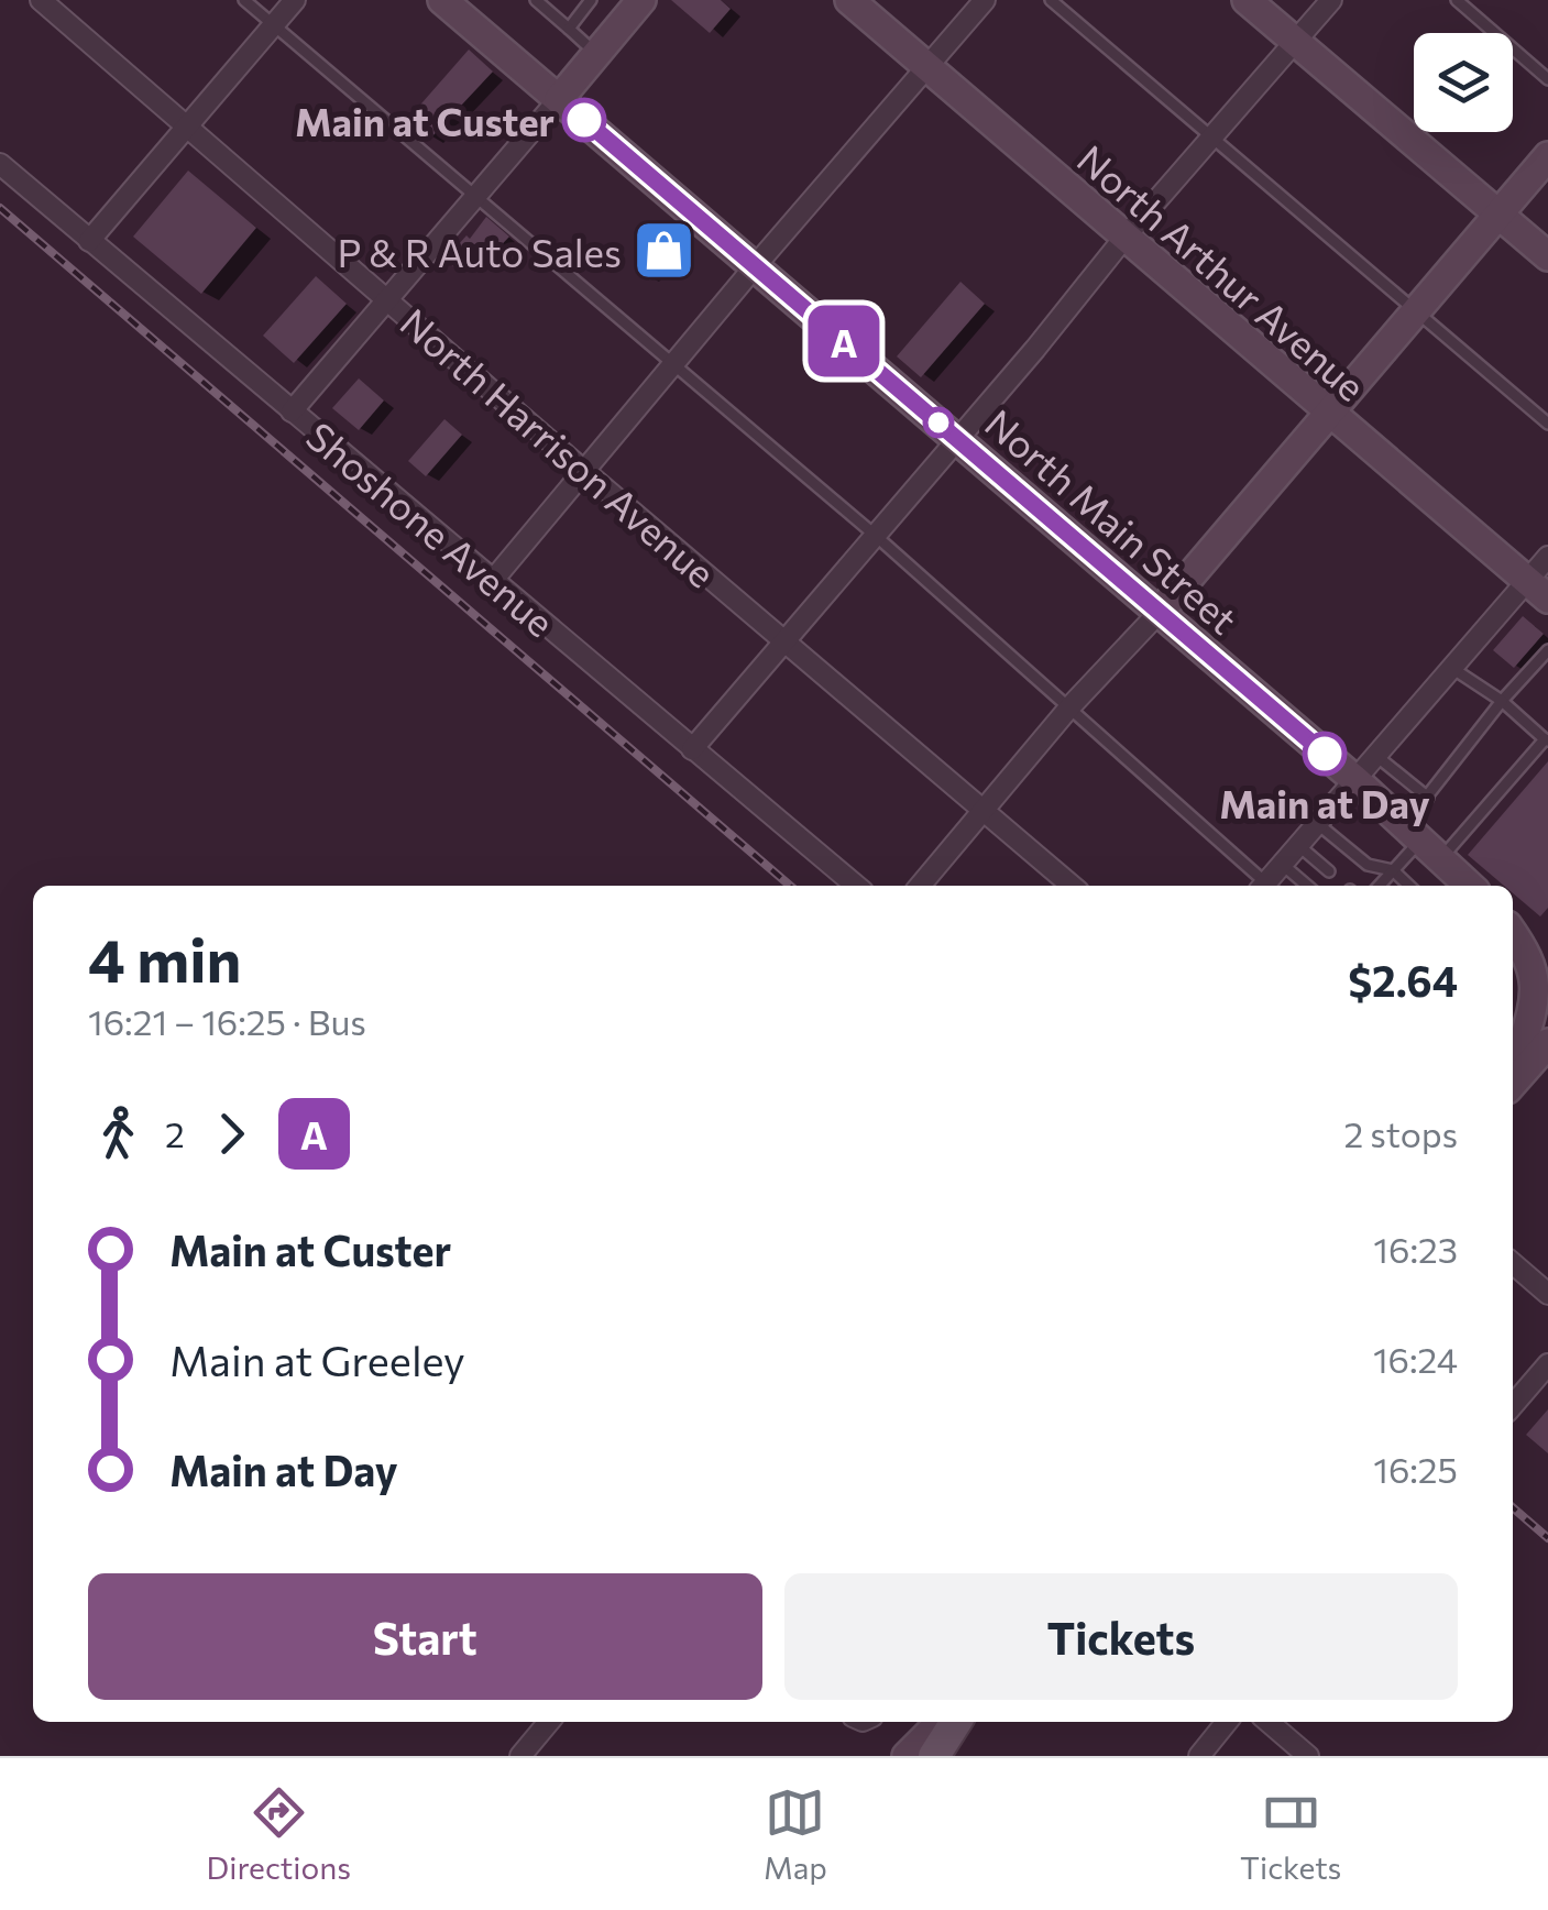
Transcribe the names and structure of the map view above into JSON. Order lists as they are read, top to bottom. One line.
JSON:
{"streets":{"main road":["North Arthur Avenue","North Main Street"],"street":["North Harrison Avenue","Shoshone Avenue"]},"places":{"other":["Main at Custer","Main at Day"],"shop":["P & R Auto Sales"]},"lines":["bus line A"],"page":{"on_map":"A","heading":["4 min","16:21 – 16:25 · Bus","$2.64"],"legs":["2","A","2 stops"],"list":[{"name":"Main at Custer","value":"16:23"},{"name":"Main at Greeley","value":"16:24"},{"name":"Main at Day","value":"16:25"}],"buttons":["Start","Tickets"],"tabs":["Directions","Map","Tickets"]}}
